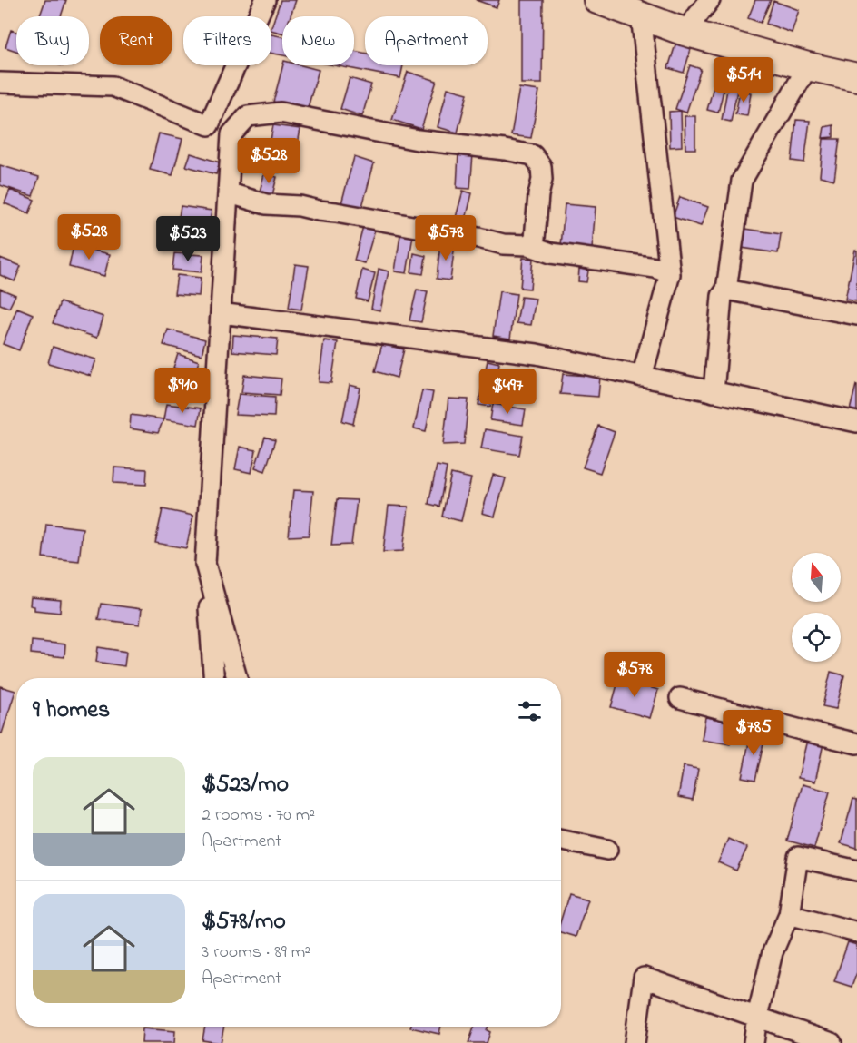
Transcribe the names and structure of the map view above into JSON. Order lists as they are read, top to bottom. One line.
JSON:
{"north":"top","page":{"chip":["Buy","Rent","Filters","New","Apartment"],"price":["$514","$528","$528","$578","$523","$910","$497","$578","$785"],"heading":"9 homes","list":[{"name":"$523/mo","note":"2 rooms · 70 m² · Apartment"},{"name":"$578/mo","note":"3 rooms · 89 m² · Apartment"}]}}
